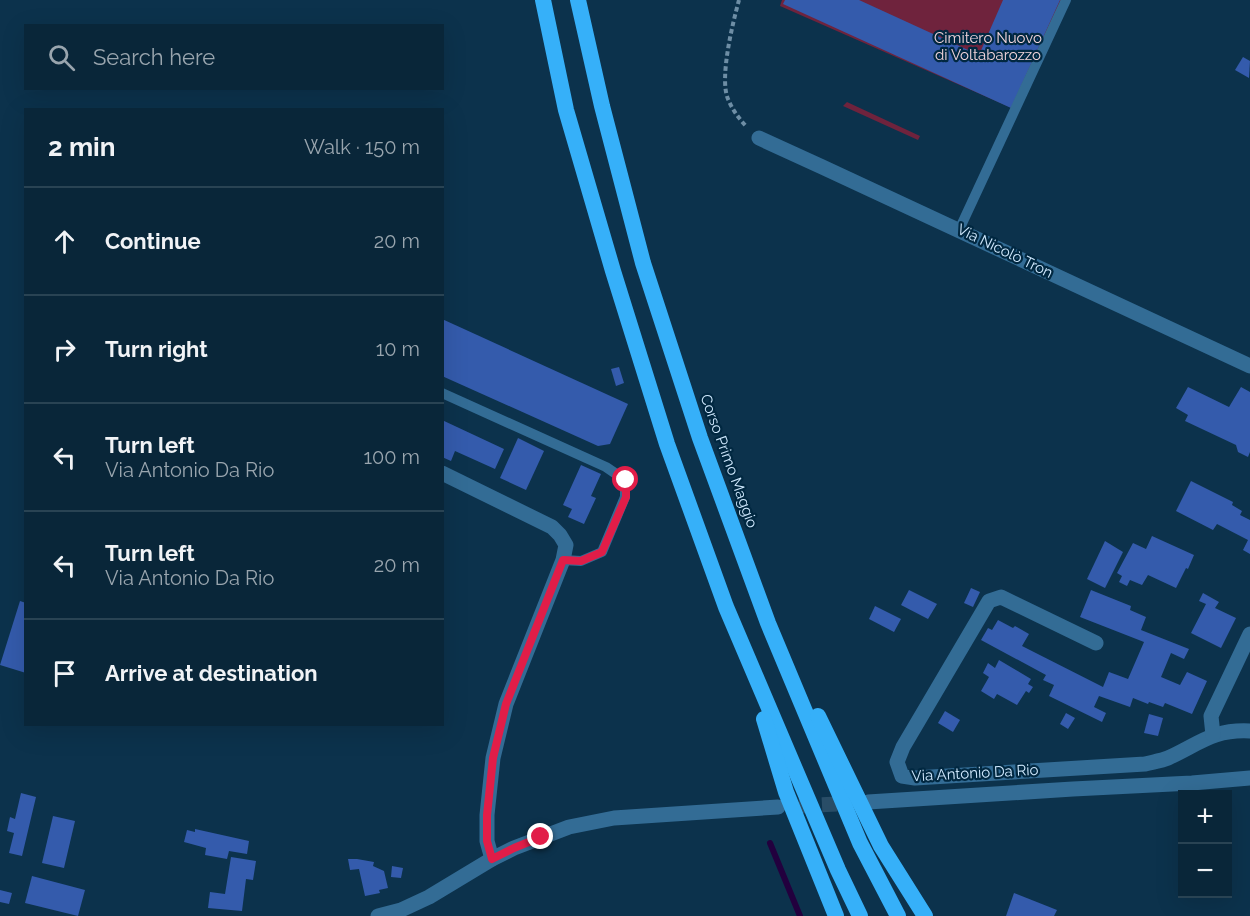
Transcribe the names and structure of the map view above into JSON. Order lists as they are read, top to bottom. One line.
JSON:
{"streets":{"highway":["Corso Primo Maggio"],"street":["Via Nicolò Tron","Via Antonio Da Rio"]},"parks":["Cimitero Nuovo di Voltabarozzo"],"page":{"search":"Search here","heading":["2 min","Walk · 150 m"],"list":[["Continue","20 m"],["Turn right","10 m"],["Turn left","Via Antonio Da Rio","100 m"],["Turn left","Via Antonio Da Rio","20 m"],"Arrive at destination"],"map_buttons":["+","−"]}}
